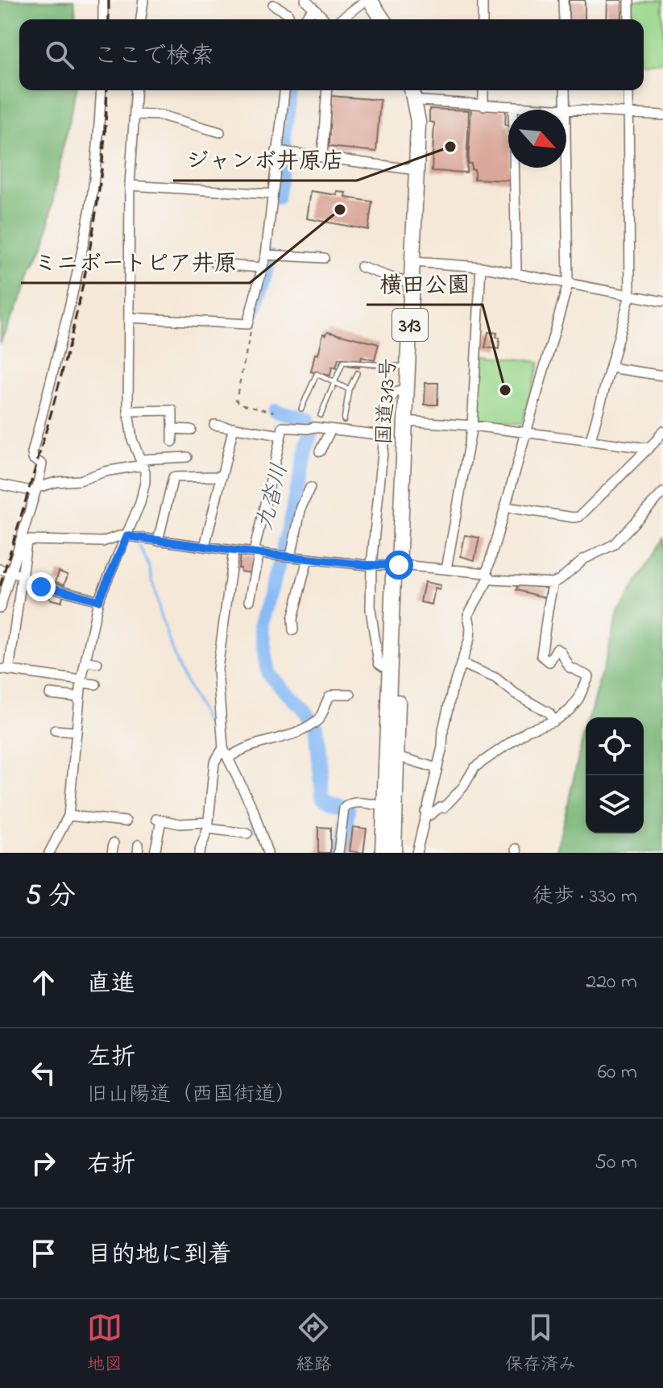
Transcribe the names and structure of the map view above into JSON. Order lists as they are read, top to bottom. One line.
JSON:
{"streets":{"highway":["313","国道313号"]},"water":["九沓川"],"places":["ジャンボ井原店","ミニボートピア井原","横田公園"],"north":"bottom right","page":{"search":"ここで検索","heading":["5 分","徒歩 · 330 m"],"list":[["直進","220 m"],["左折","旧山陽道（西国街道）","60 m"],["右折","50 m"],"目的地に到着"],"nav":["地図","経路","保存済み"]}}
